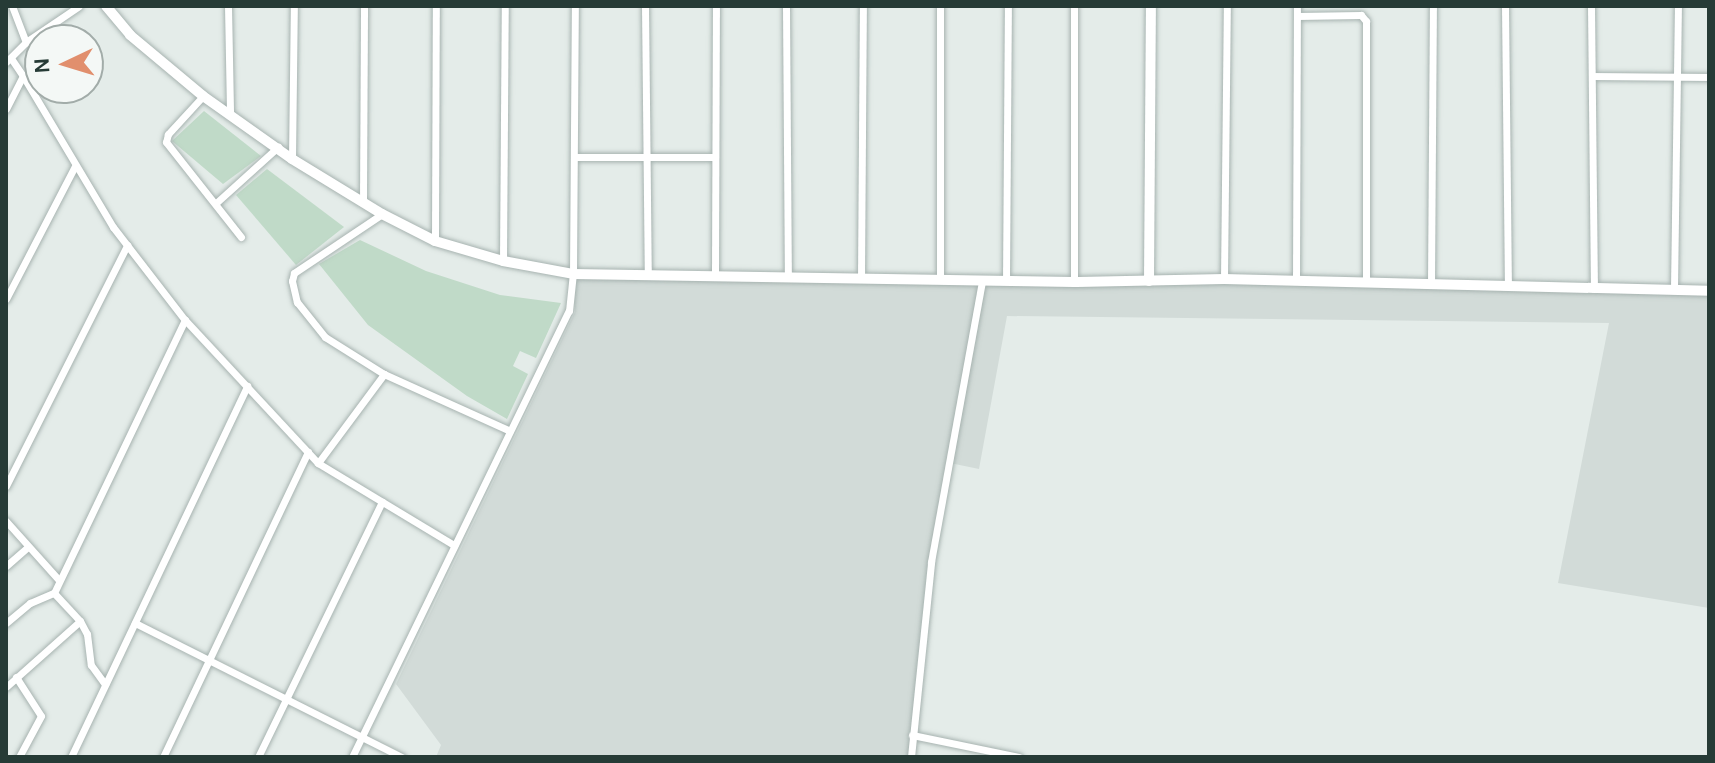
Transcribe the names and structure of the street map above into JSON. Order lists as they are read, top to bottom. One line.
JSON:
{"north":"left"}
